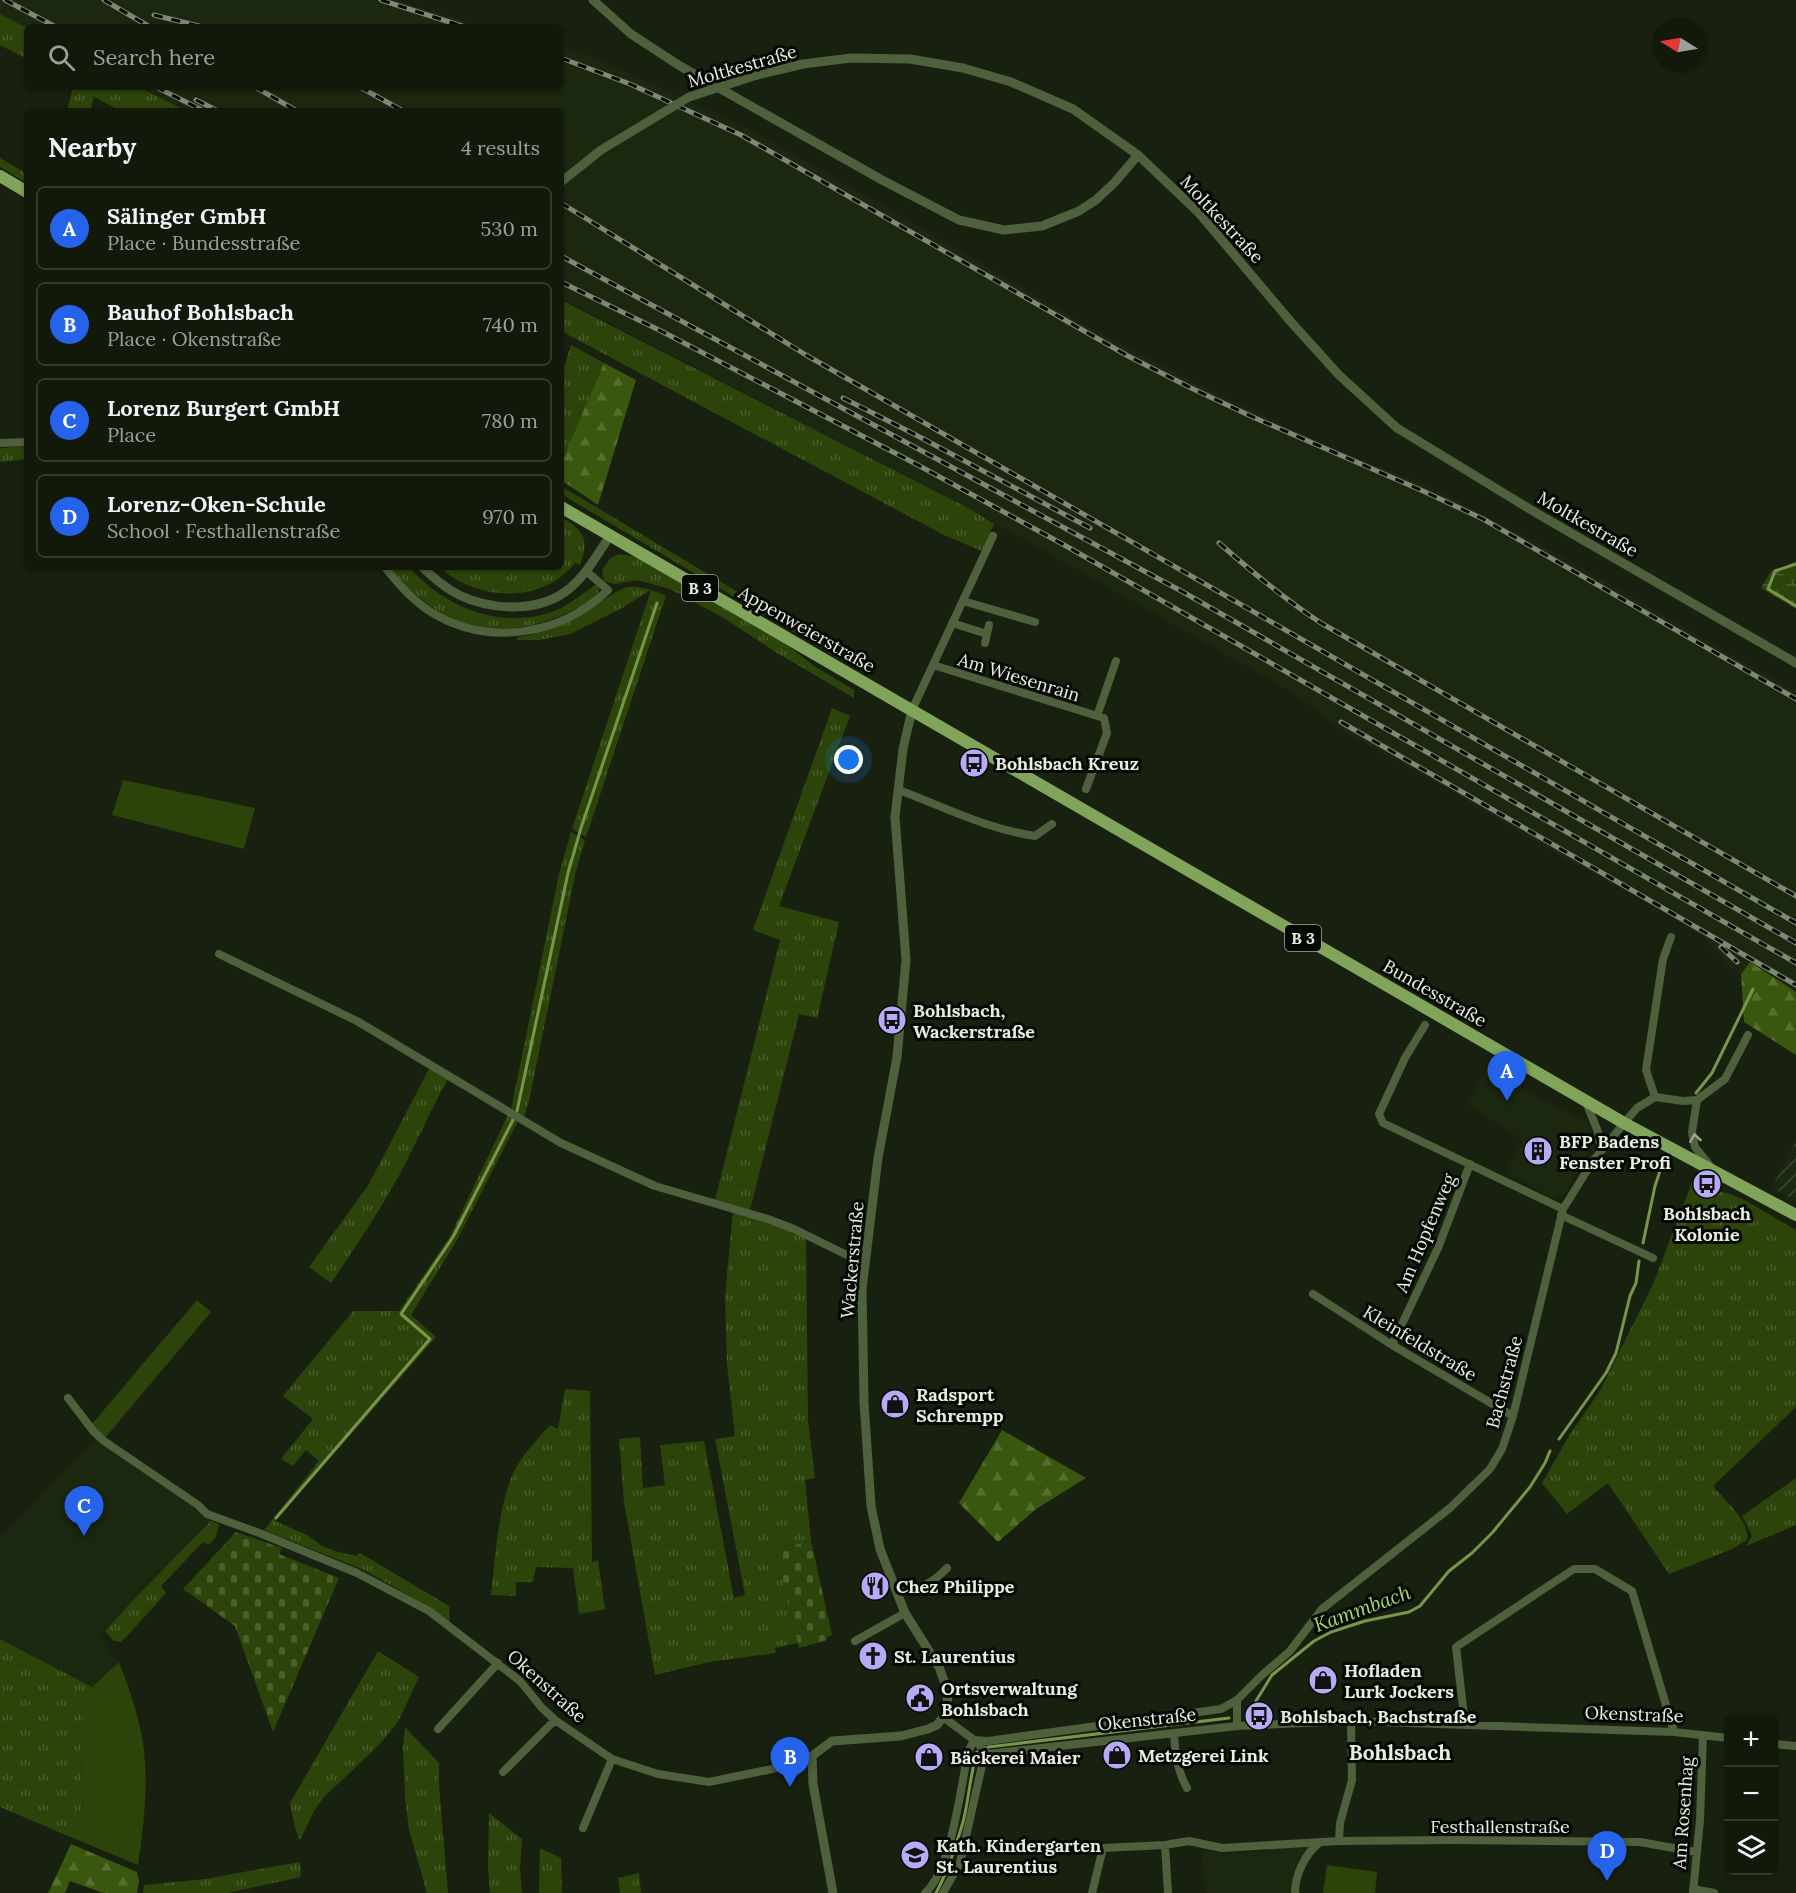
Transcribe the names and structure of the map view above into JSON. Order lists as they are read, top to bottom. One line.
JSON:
{"streets":{"main road":["B 3","Appenweierstraße","Bundesstraße"],"street":["Moltkestraße","Am Wiesenrain","Am Hopfenweg","Wackerstraße","Kleinfeldstraße","Bachstraße","Okenstraße","Am Rosenhag","Festhallenstraße"]},"crossings":[["Appenweierstraße","Bundesstraße"],["Appenweierstraße","Wackerstraße"],["Am Wiesenrain","Wackerstraße"],["Bundesstraße","Wackerstraße"],["Bundesstraße","Bachstraße"],["Am Hopfenweg","Kleinfeldstraße"],["Wackerstraße","Okenstraße"],["Kleinfeldstraße","Bachstraße"],["Okenstraße","Am Rosenhag"],["Am Rosenhag","Festhallenstraße"]],"districts":["Bohlsbach"],"water":["Kammbach"],"places":{"bus stop":["Bohlsbach Kreuz","Bohlsbach, Wackerstraße","Bohlsbach Kolonie","Bohlsbach, Bachstraße"],"building":["BFP Badens Fenster Profi"],"shop":["Radsport Schrempp","Hofladen Lurk Jockers","Metzgerei Link","Bäckerei Maier"],"restaurant":["Chez Philippe"],"church":["St. Laurentius"],"public building":["Ortsverwaltung Bohlsbach"],"school or university":["Kath. Kindergarten St. Laurentius"]},"north":"left","page":{"search":"Search here","heading":["Nearby","4 results"],"list":[{"mark":"A","name":"Sälinger GmbH","note":"Place · Bundesstraße","value":"530 m"},{"mark":"B","name":"Bauhof Bohlsbach","note":"Place · Okenstraße","value":"740 m"},{"mark":"C","name":"Lorenz Burgert GmbH","note":"Place","value":"780 m"},{"mark":"D","name":"Lorenz-Oken-Schule","note":"School · Festhallenstraße","value":"970 m"}],"pins":["A","C","B","D"],"map_buttons":["+","−"]}}
